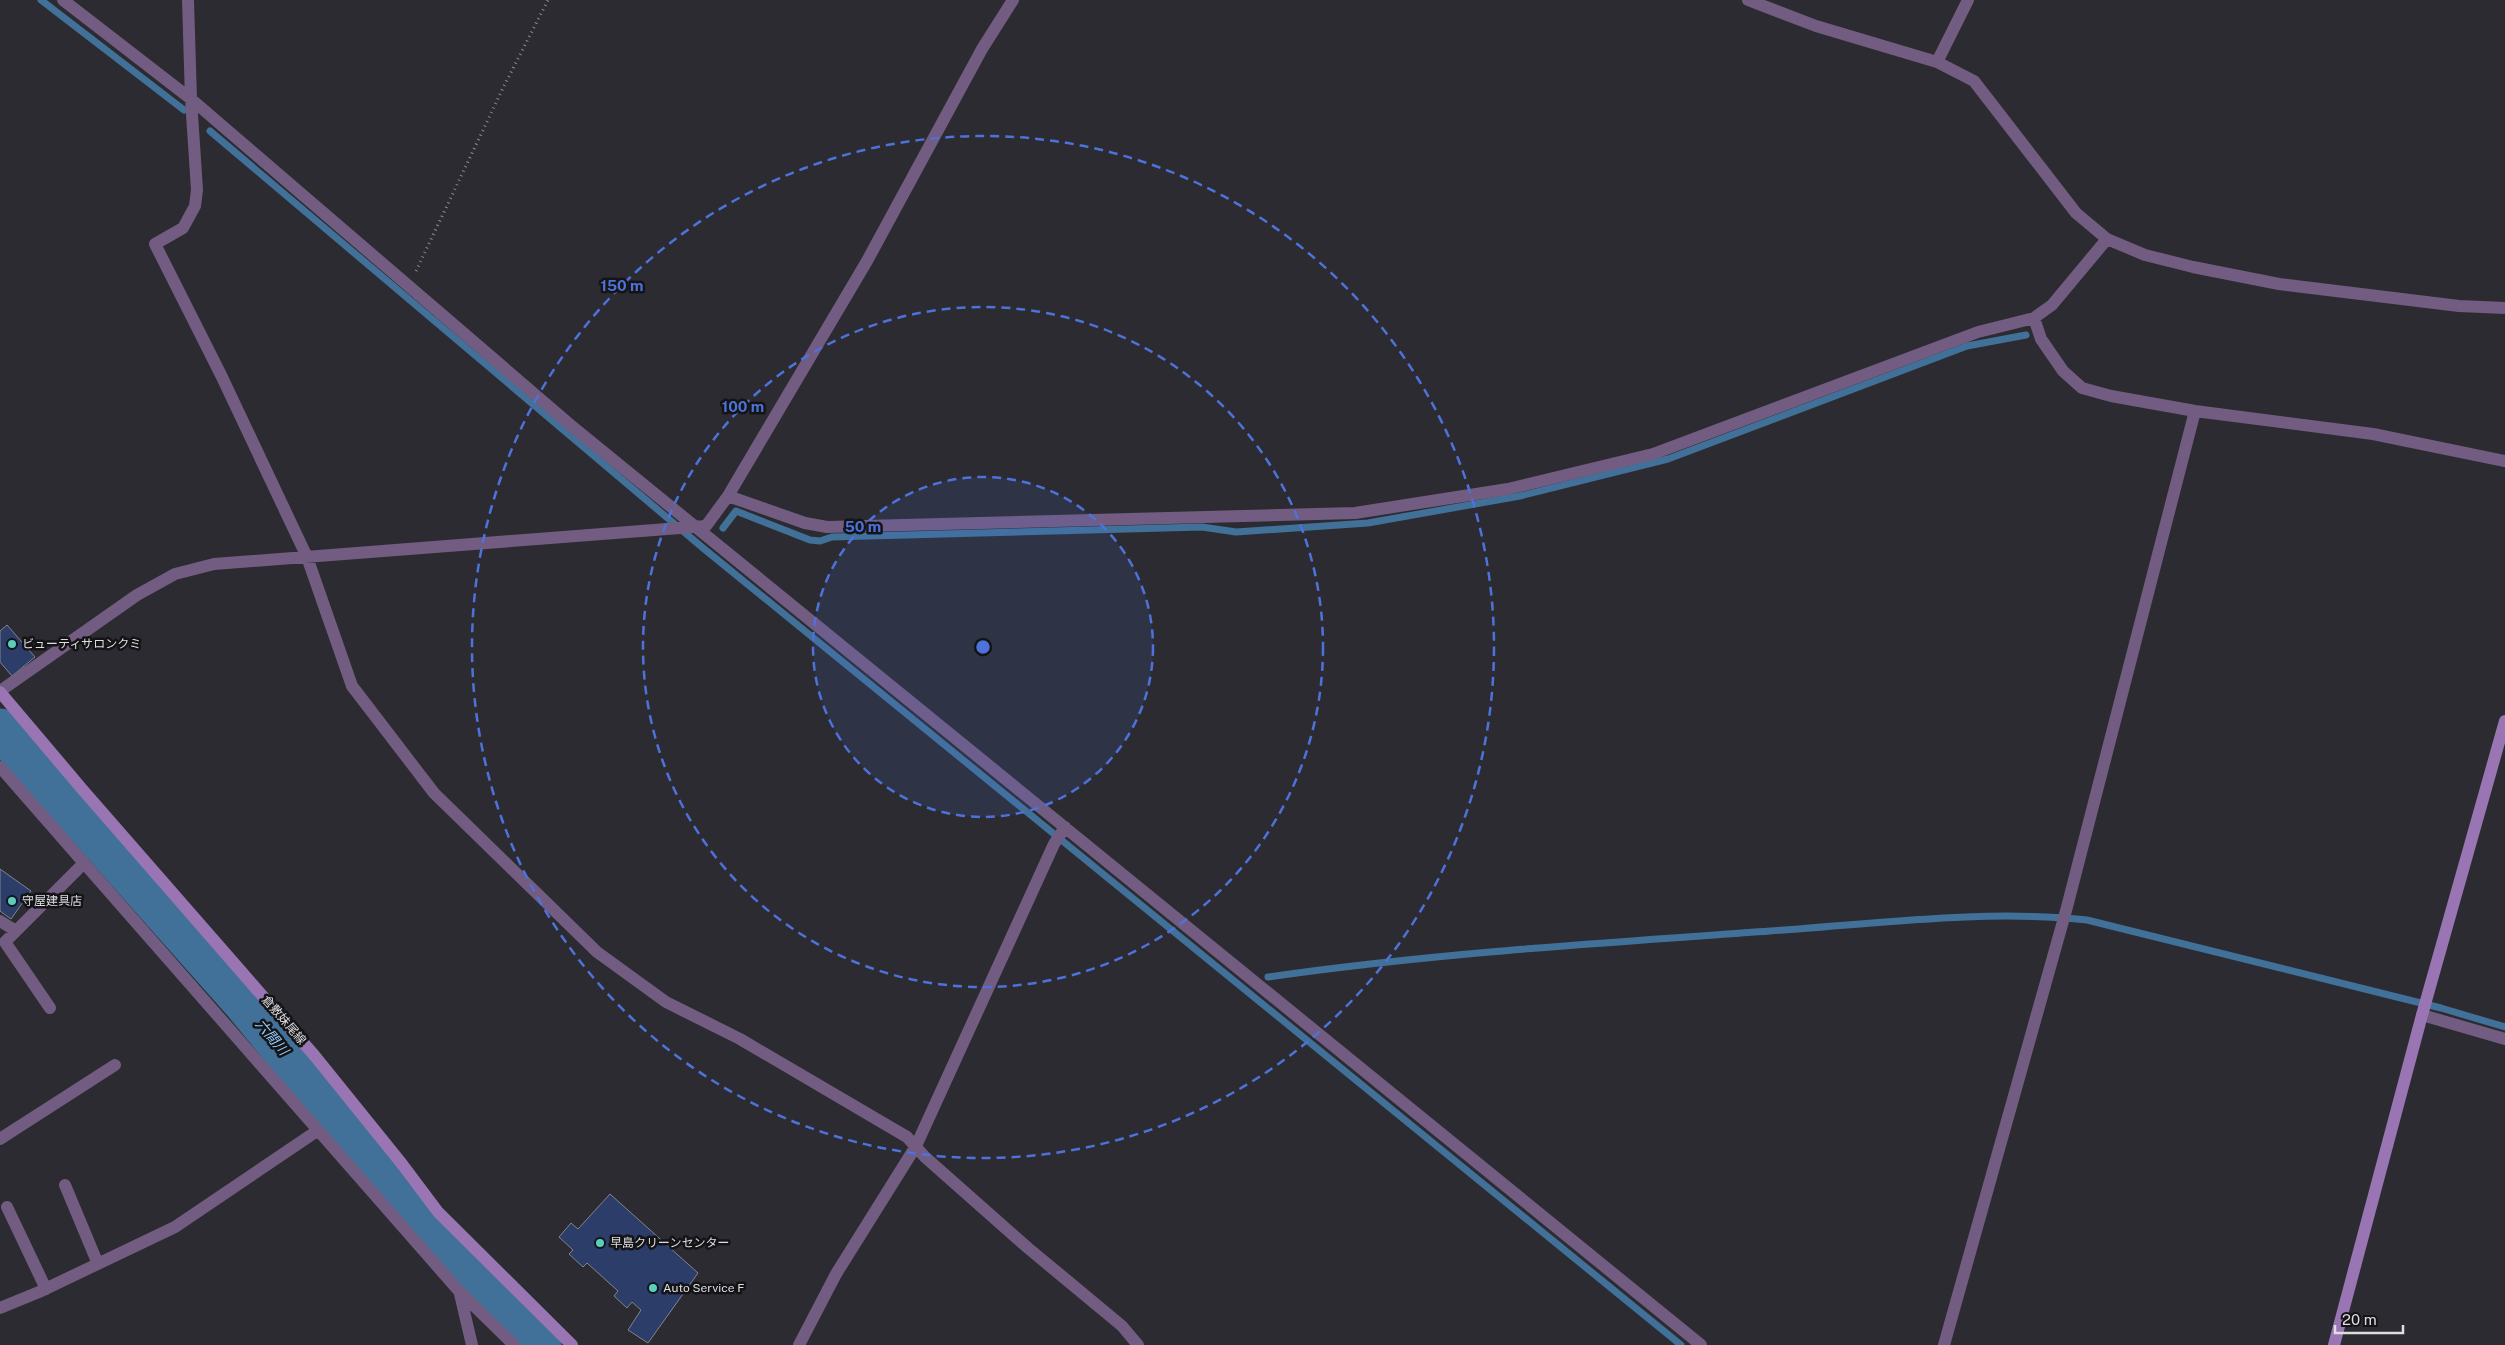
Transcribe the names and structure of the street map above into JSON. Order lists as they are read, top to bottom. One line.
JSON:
{"streets":{"main road":["倉敷妹尾線"]},"water":["六間川"],"places":["ビューティサロンクミ","守屋建具店","早島クリーンセンター","Auto Service F"],"scale_bar":"20 m","rings":["150 m","100 m","50 m"]}
